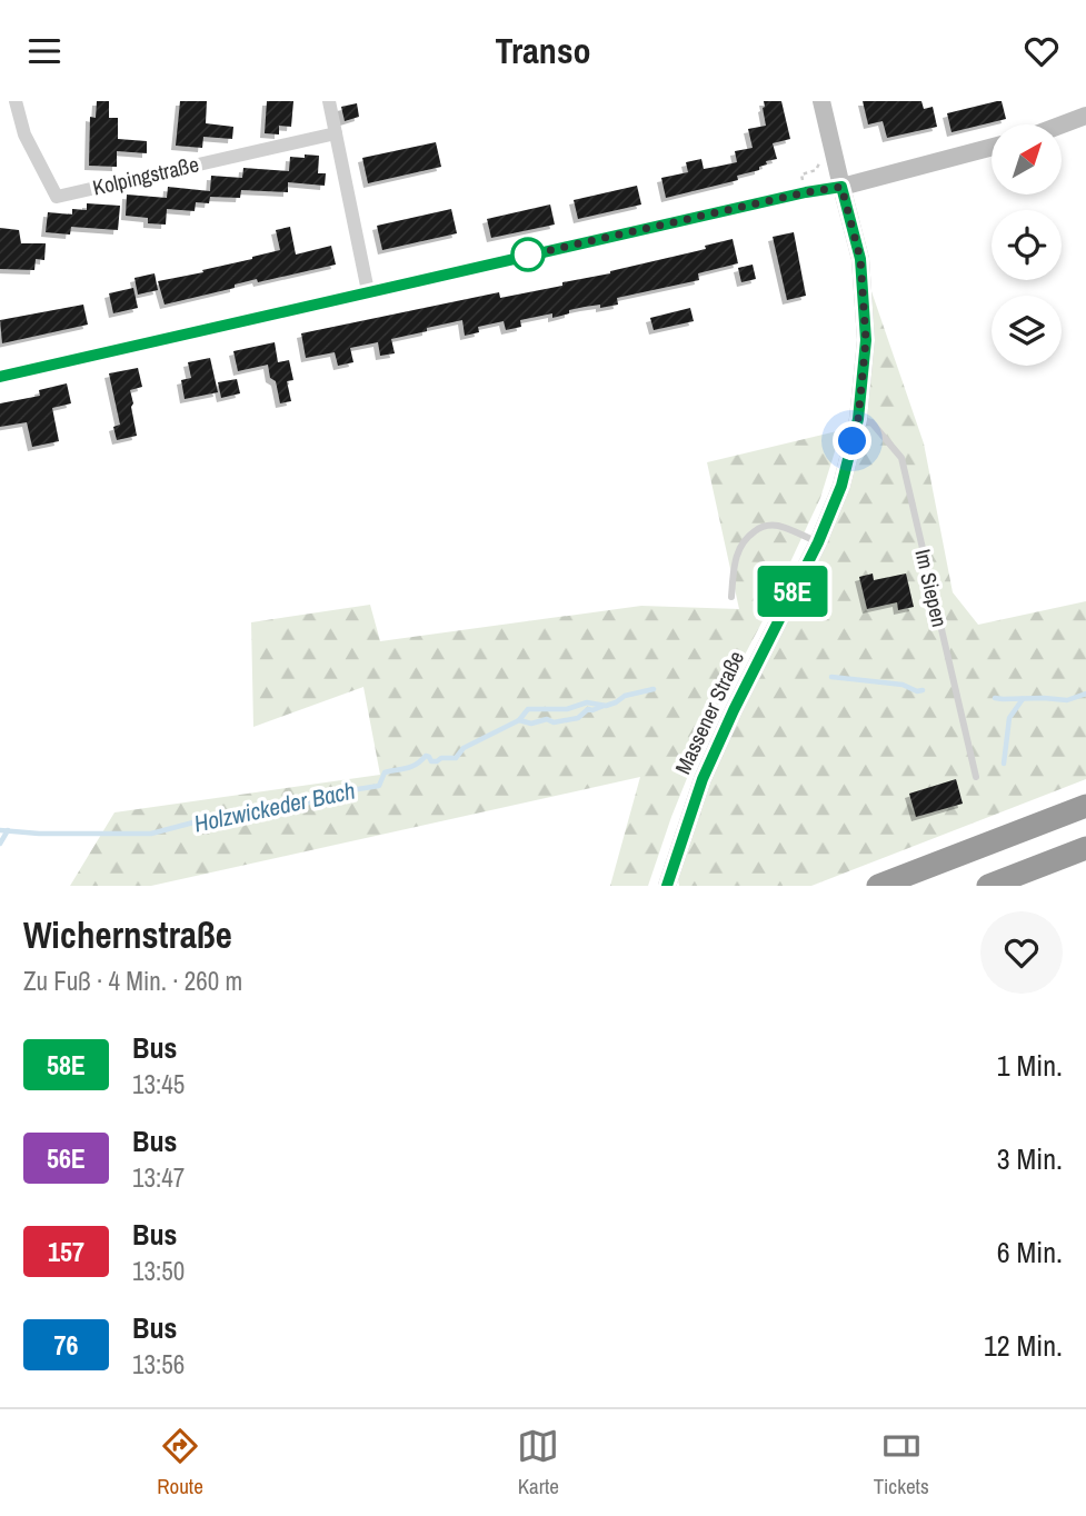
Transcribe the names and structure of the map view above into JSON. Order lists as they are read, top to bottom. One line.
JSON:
{"streets":{"main road":["Massener Straße"],"street":["Kolpingstraße"],"lane":["Im Siepen"]},"crossings":[["Im Siepen","Massener Straße"]],"water":["Holzwickeder Bach"],"lines":["bus line 58E"],"north":"top right","page":{"header":"Transo","on_map":"58E","heading":["Wichernstraße","Zu Fuß · 4 Min. · 260 m"],"list":[{"mark":"58E","name":"Bus","note":"13:45","value":"1 Min."},{"mark":"56E","name":"Bus","note":"13:47","value":"3 Min."},{"mark":"157","name":"Bus","note":"13:50","value":"6 Min."},{"mark":"76","name":"Bus","note":"13:56","value":"12 Min."}],"tabs":["Route","Karte","Tickets"]}}
